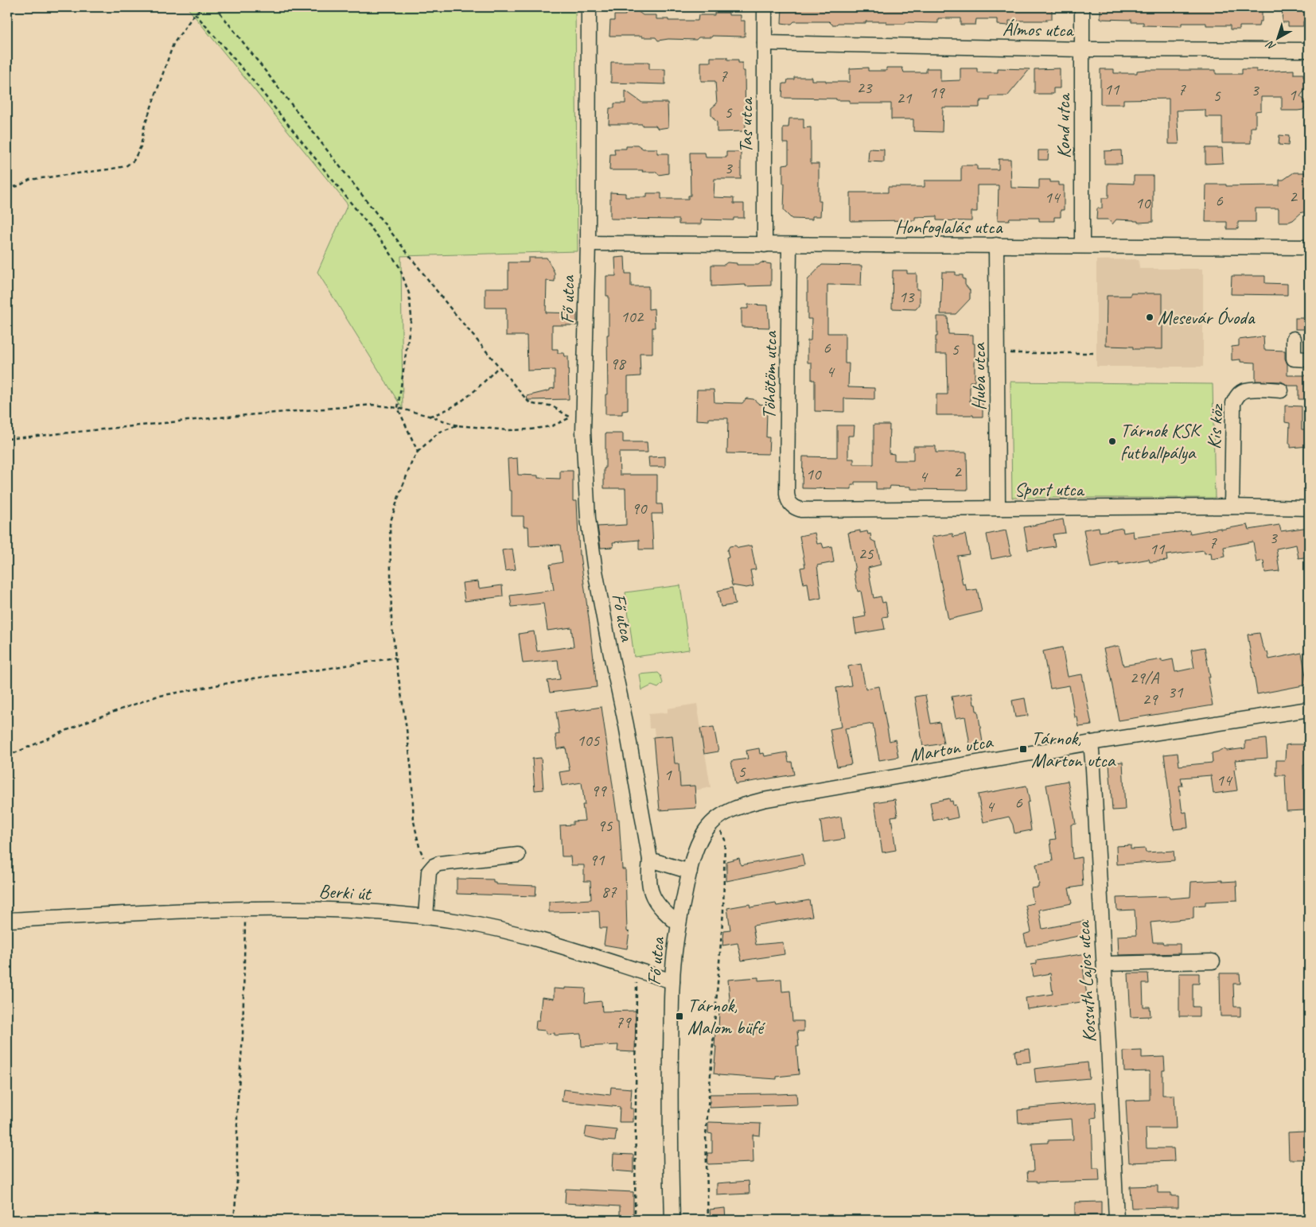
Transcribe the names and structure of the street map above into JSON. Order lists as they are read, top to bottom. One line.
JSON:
{"streets":{"street":["Álmos utca","Tas utca","Kond utca","Honfoglalás utca","Fő utca","Töhötöm utca","Huba utca","Kis köz","Sport utca","Marton utca","Berki út","Kossuth Lajos utca"]},"crossings":[["Álmos utca","Tas utca"],["Álmos utca","Kond utca"],["Tas utca","Honfoglalás utca"],["Kond utca","Honfoglalás utca"],["Honfoglalás utca","Fő utca"],["Honfoglalás utca","Töhötöm utca"],["Honfoglalás utca","Huba utca"],["Fő utca","Marton utca"],["Fő utca","Berki út"],["Töhötöm utca","Sport utca"],["Huba utca","Sport utca"],["Kis köz","Sport utca"],["Marton utca","Kossuth Lajos utca"]],"places":{"other":["Mesevár Óvoda","Tárnok KSK futballpálya"],"transit":["Tárnok, Marton utca","Tárnok, Malom büfé"]},"house_numbers":["7","23","11","7","3","19","1","5","21","5","3","2","14","6","10","13","102","6","5","98","4","2","10","4","90","3","7","11","25","29/A","31","29","105","5","1","14","99","6","4","95","91","87","79"],"north":"bottom left"}
